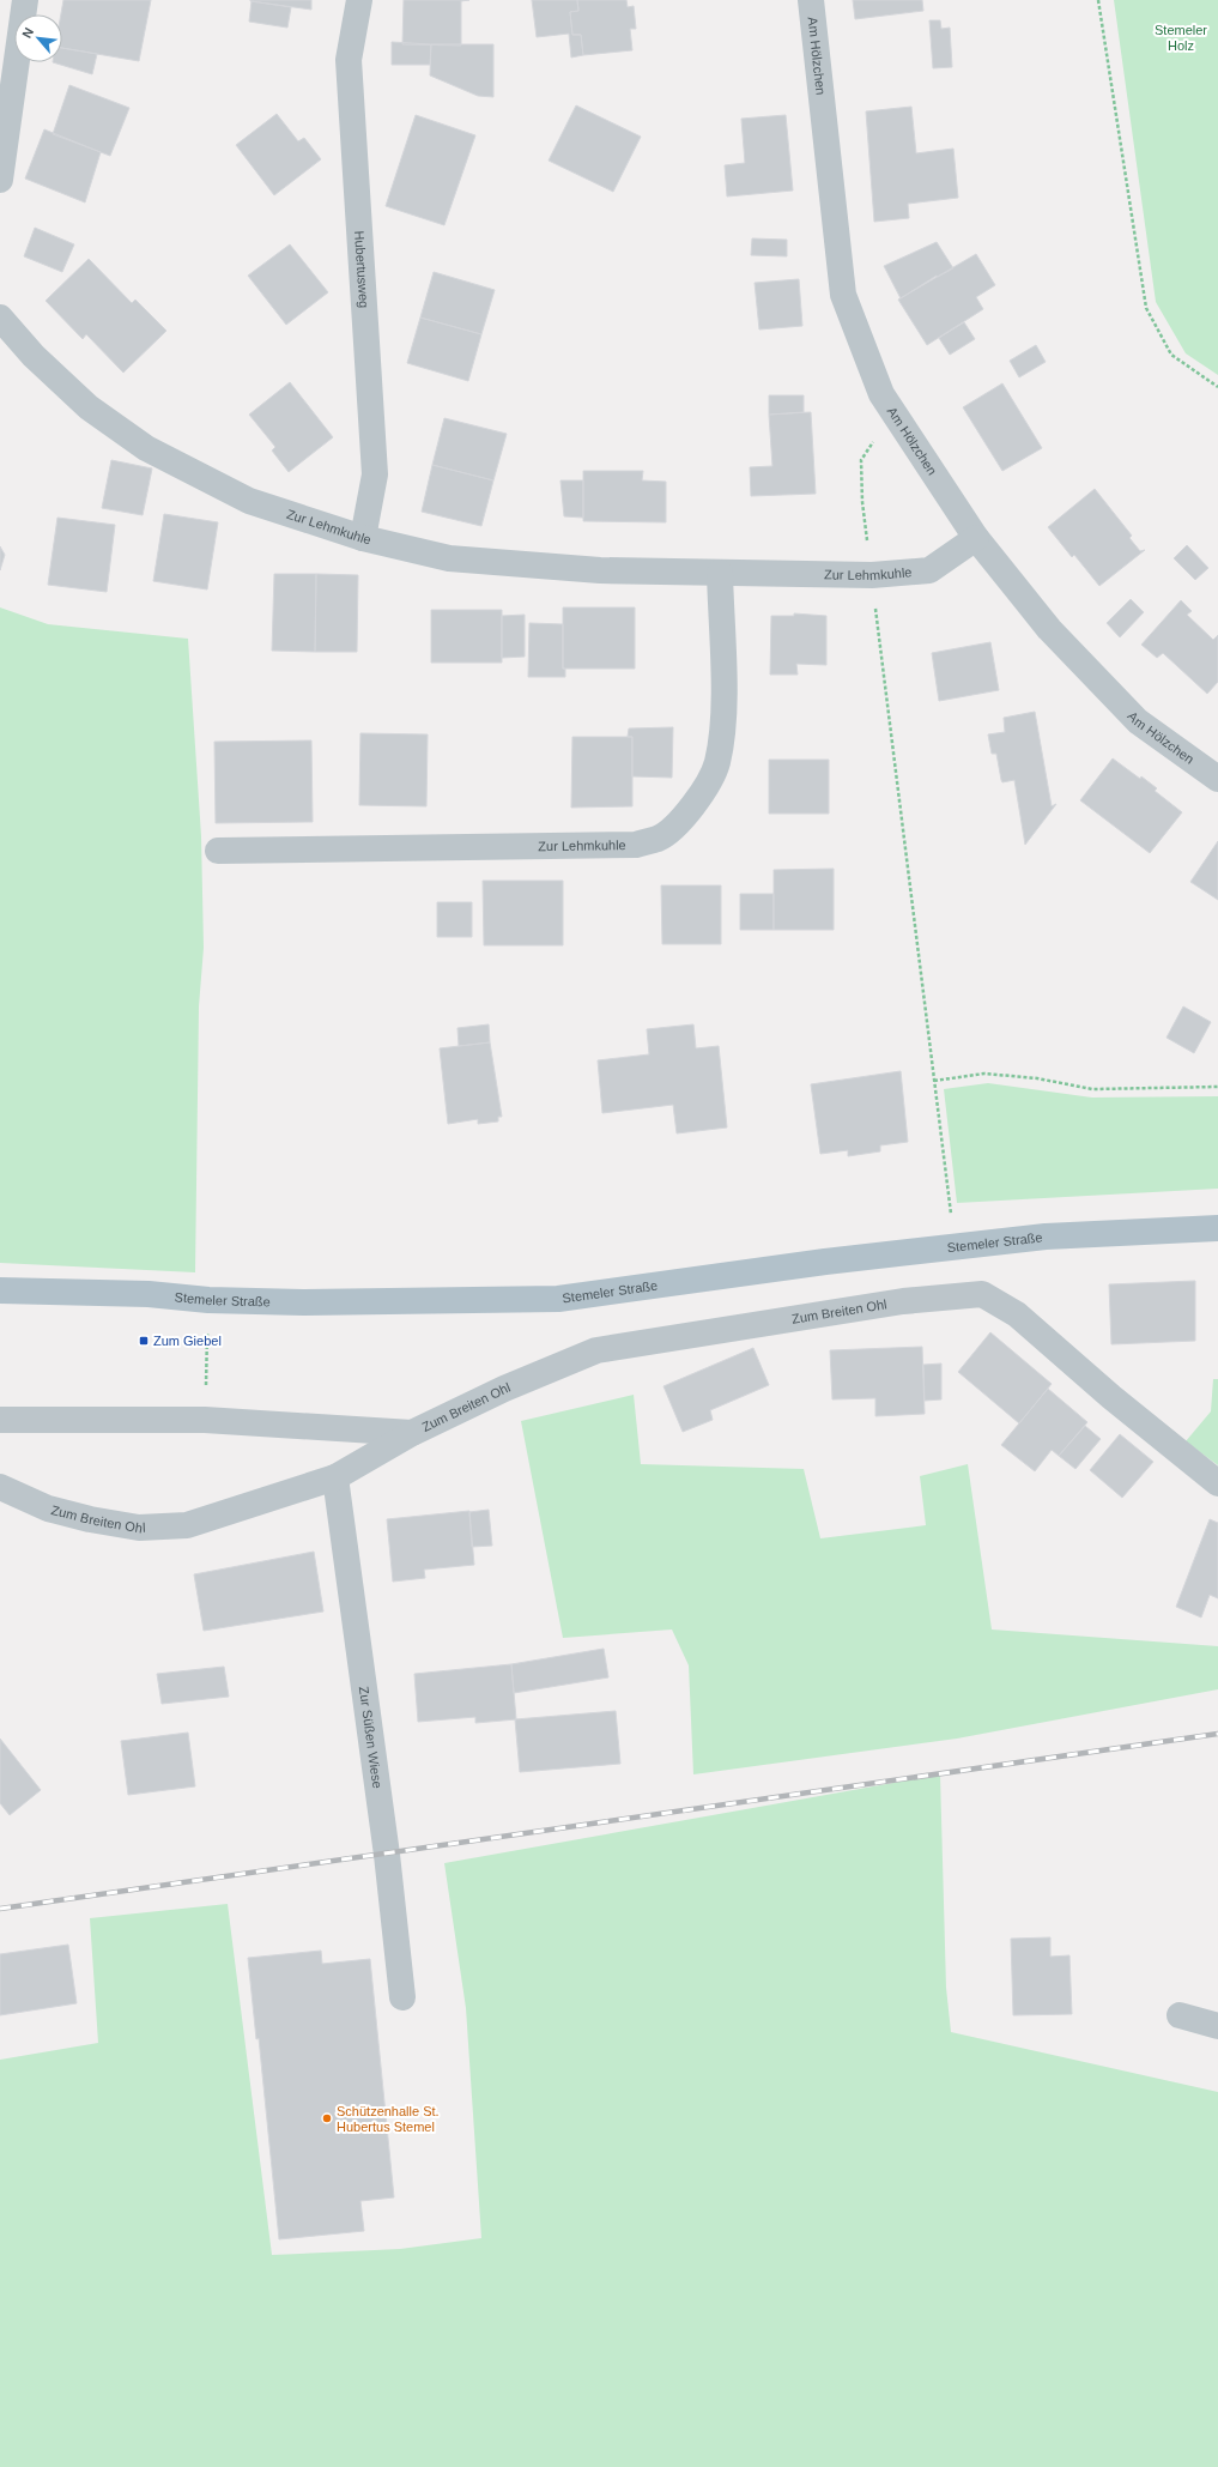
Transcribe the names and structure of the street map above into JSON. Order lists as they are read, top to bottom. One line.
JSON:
{"streets":{"main road":["Stemeler Straße"],"street":["Am Hölzchen","Hubertusweg","Zur Lehmkuhle","Zum Breiten Ohl","Zur Süßen Wiese"]},"crossings":[["Am Hölzchen","Zur Lehmkuhle"],["Hubertusweg","Zur Lehmkuhle"],["Zum Breiten Ohl","Zur Süßen Wiese"]],"parks":["Stemeler Holz"],"places":{"transit":["Zum Giebel"],"other":["Schützenhalle St. Hubertus Stemel"]},"north":"top left"}
